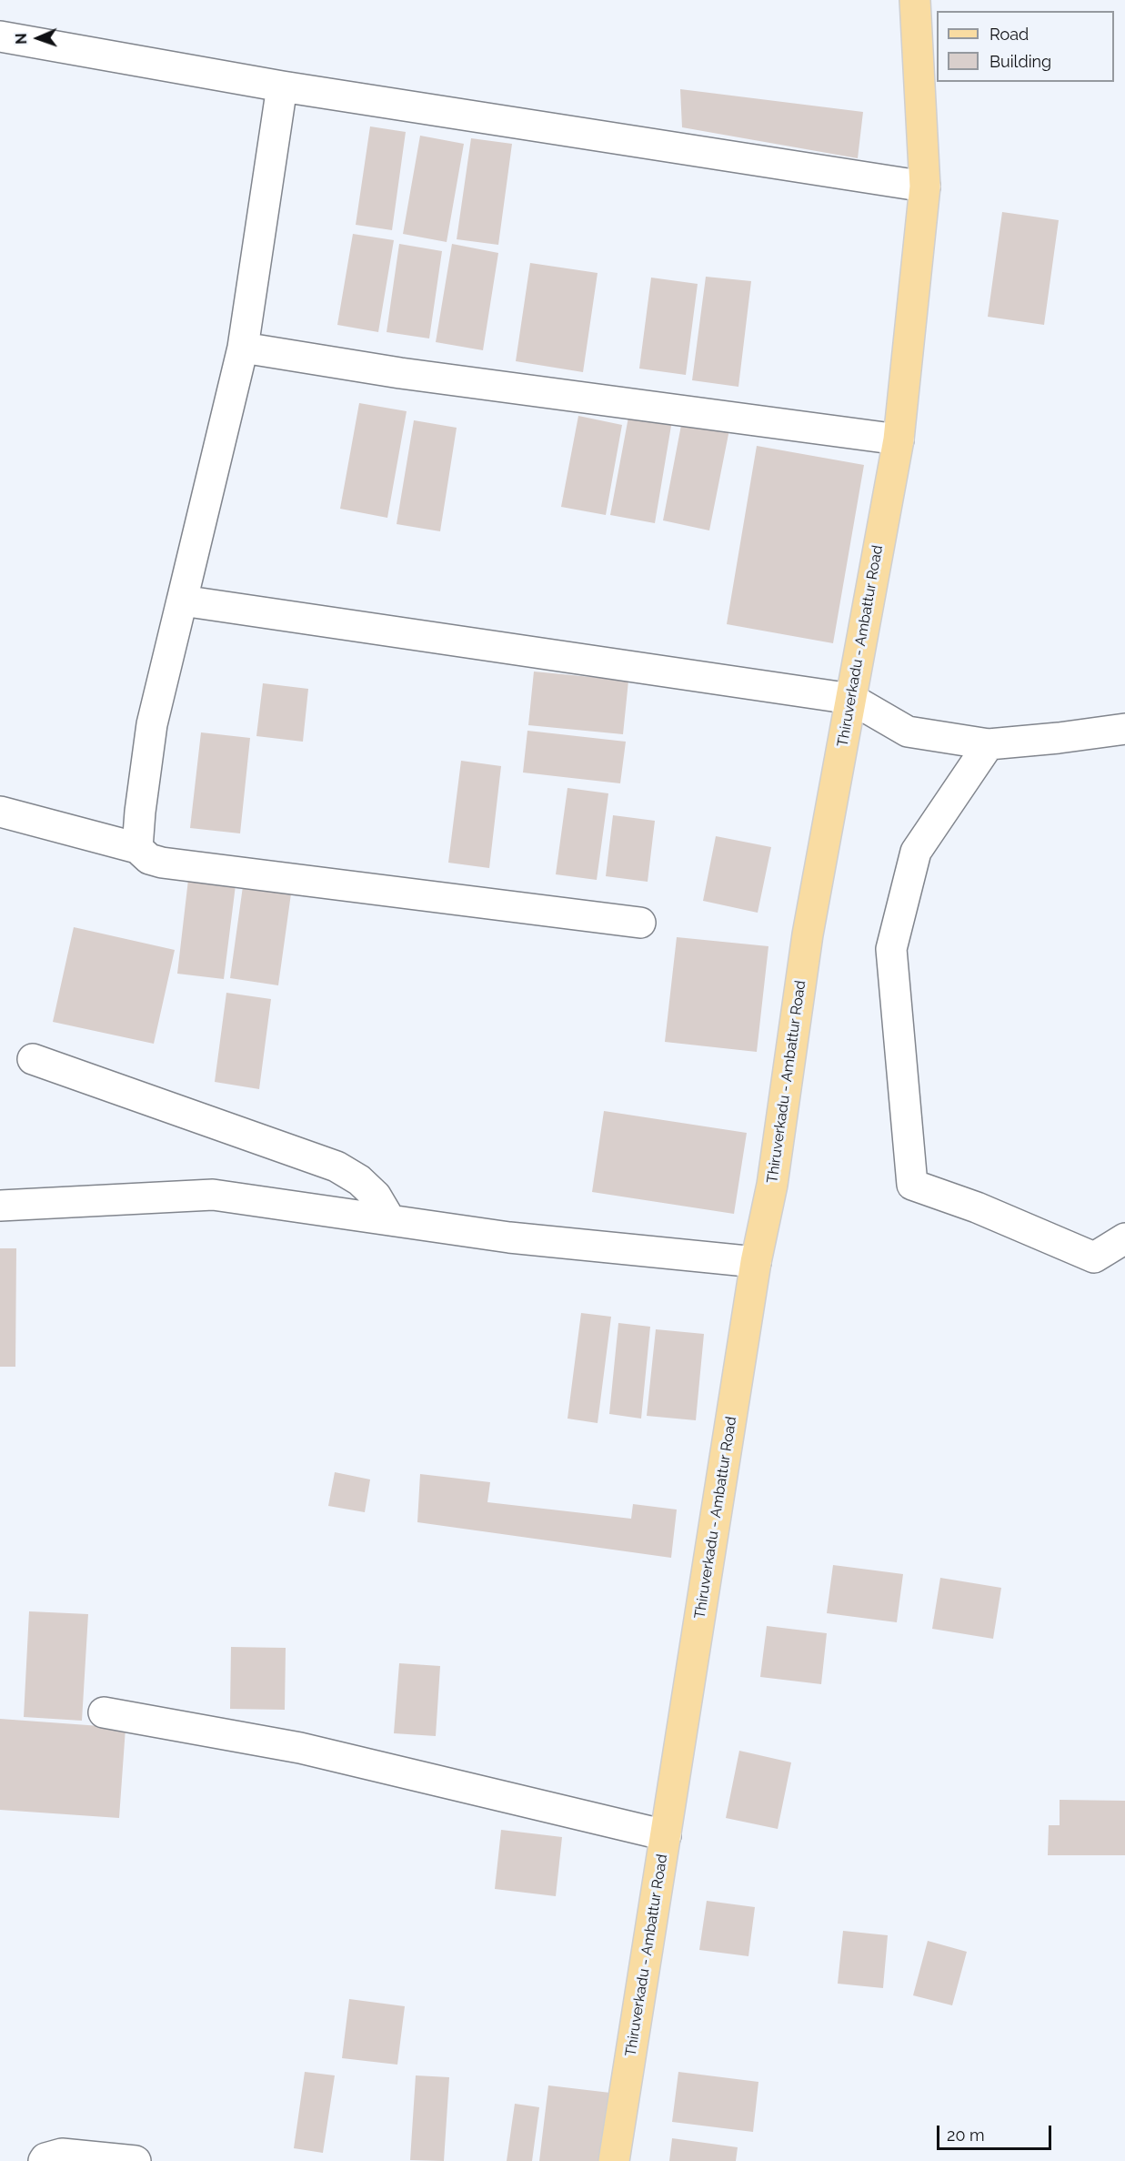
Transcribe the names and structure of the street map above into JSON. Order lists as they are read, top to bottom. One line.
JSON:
{"streets":{"main road":["Thiruverkadu - Ambattur Road"]},"legend":["Road","Building"],"scale_bar":"20 m","north":"left"}
